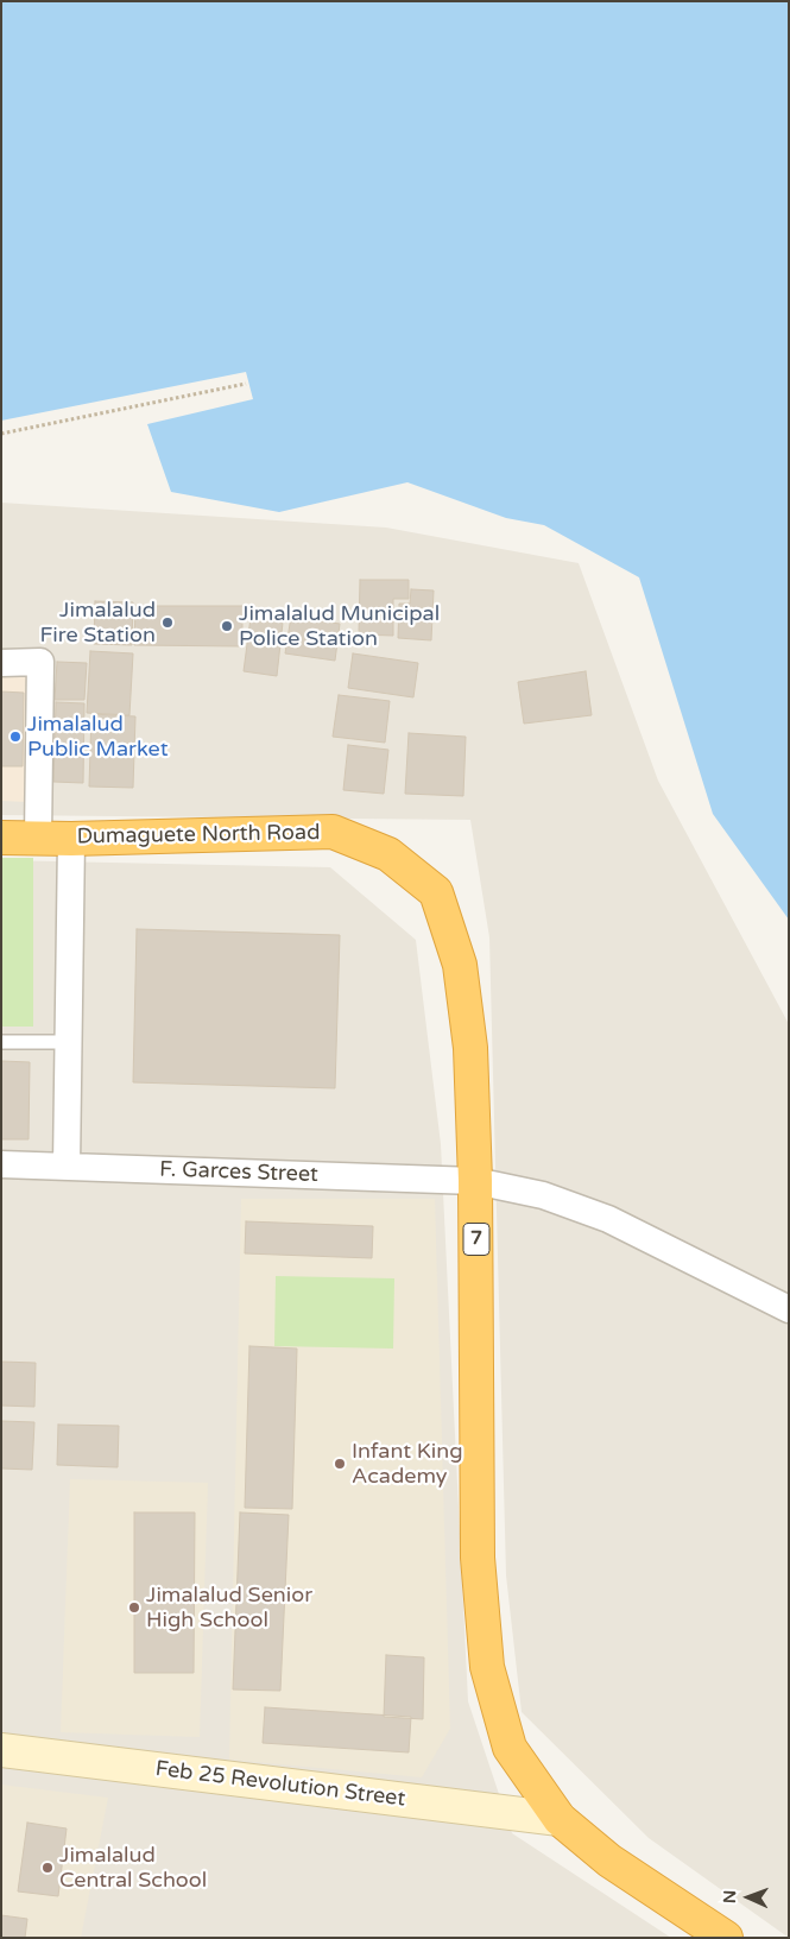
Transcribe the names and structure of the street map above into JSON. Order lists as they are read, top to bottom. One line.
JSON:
{"streets":{"highway":["Dumaguete North Road","7"],"street":["F. Garces Street","Feb 25 Revolution Street"]},"crossings":[["Dumaguete North Road","F. Garces Street"],["Dumaguete North Road","Feb 25 Revolution Street"]],"places":["Jimalalud Fire Station","Jimalalud Municipal Police Station","Jimalalud Public Market","Infant King Academy","Jimalalud Senior High School","Jimalalud Central School"],"north":"left"}
